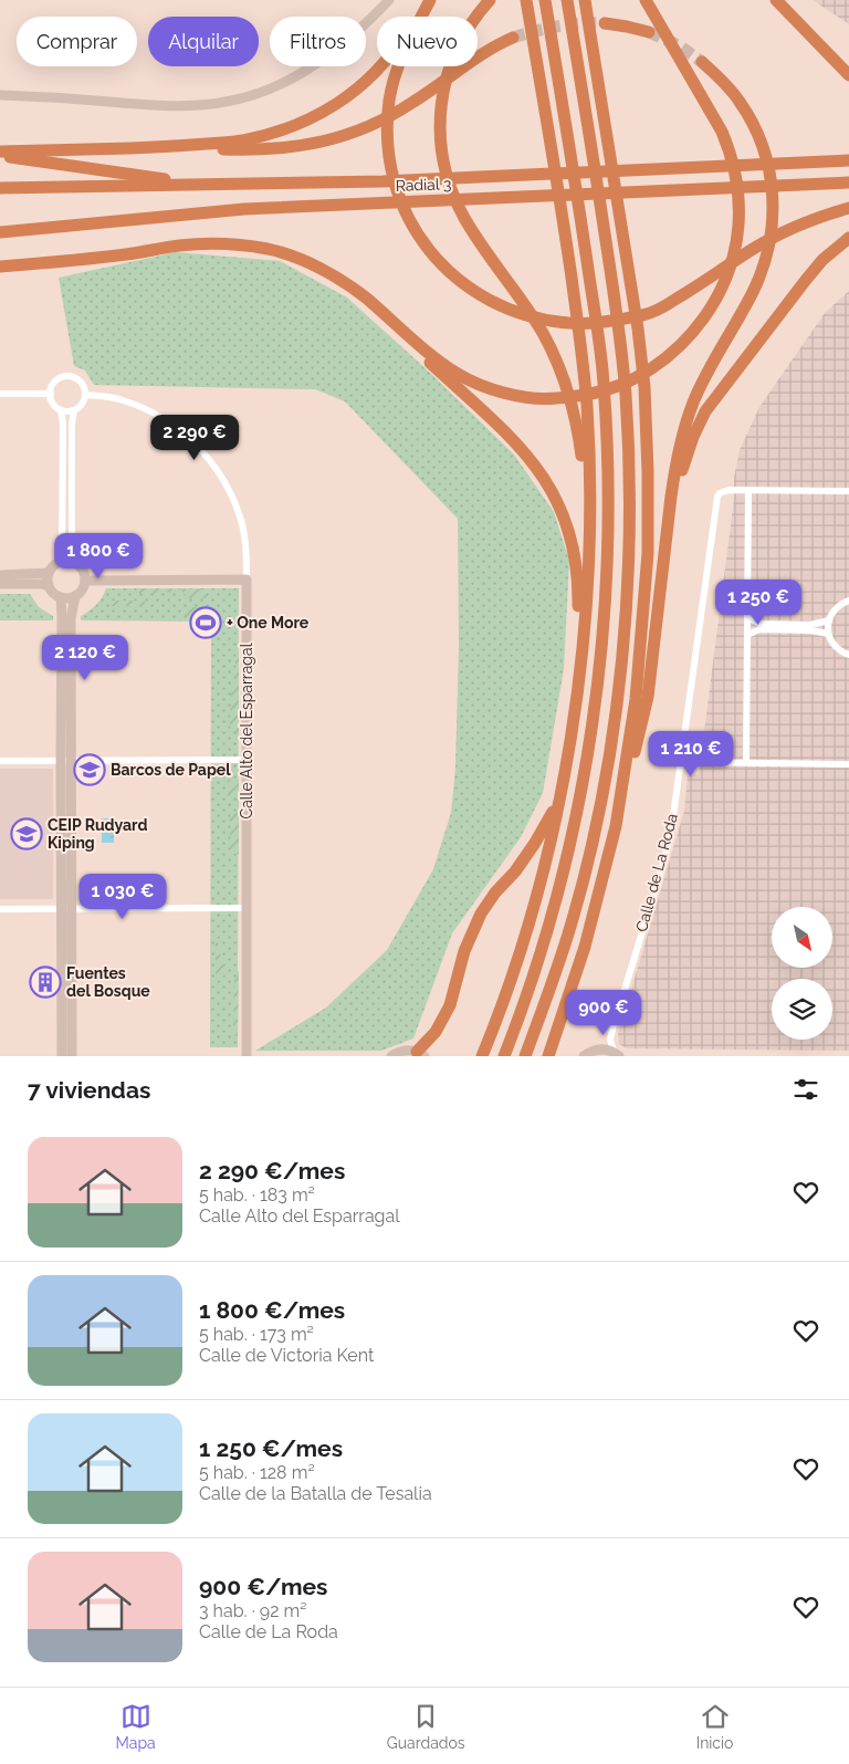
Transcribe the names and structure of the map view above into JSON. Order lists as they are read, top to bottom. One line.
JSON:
{"streets":{"highway":["Radial 3"],"main road":["Calle Alto del Esparragal"],"street":["Calle de La Roda"]},"places":{"sports":["+ One More"],"school or university":["Barcos de Papel","CEIP Rudyard Kiping"],"building":["Fuentes del Bosque"]},"north":"bottom right","page":{"chip":["Comprar","Alquilar","Filtros","Nuevo"],"price":["2 290 €","1 800 €","1 250 €","2 120 €","1 210 €","1 030 €","900 €"],"heading":"7 viviendas","list":[{"name":"2 290 €/mes","note":"5 hab. · 183 m² · Calle Alto del Esparragal"},{"name":"1 800 €/mes","note":"5 hab. · 173 m² · Calle de Victoria Kent"},{"name":"1 250 €/mes","note":"5 hab. · 128 m² · Calle de la Batalla de Tesalia"},{"name":"900 €/mes","note":"3 hab. · 92 m² · Calle de La Roda"}],"tabs":["Mapa","Guardados","Inicio"]}}
